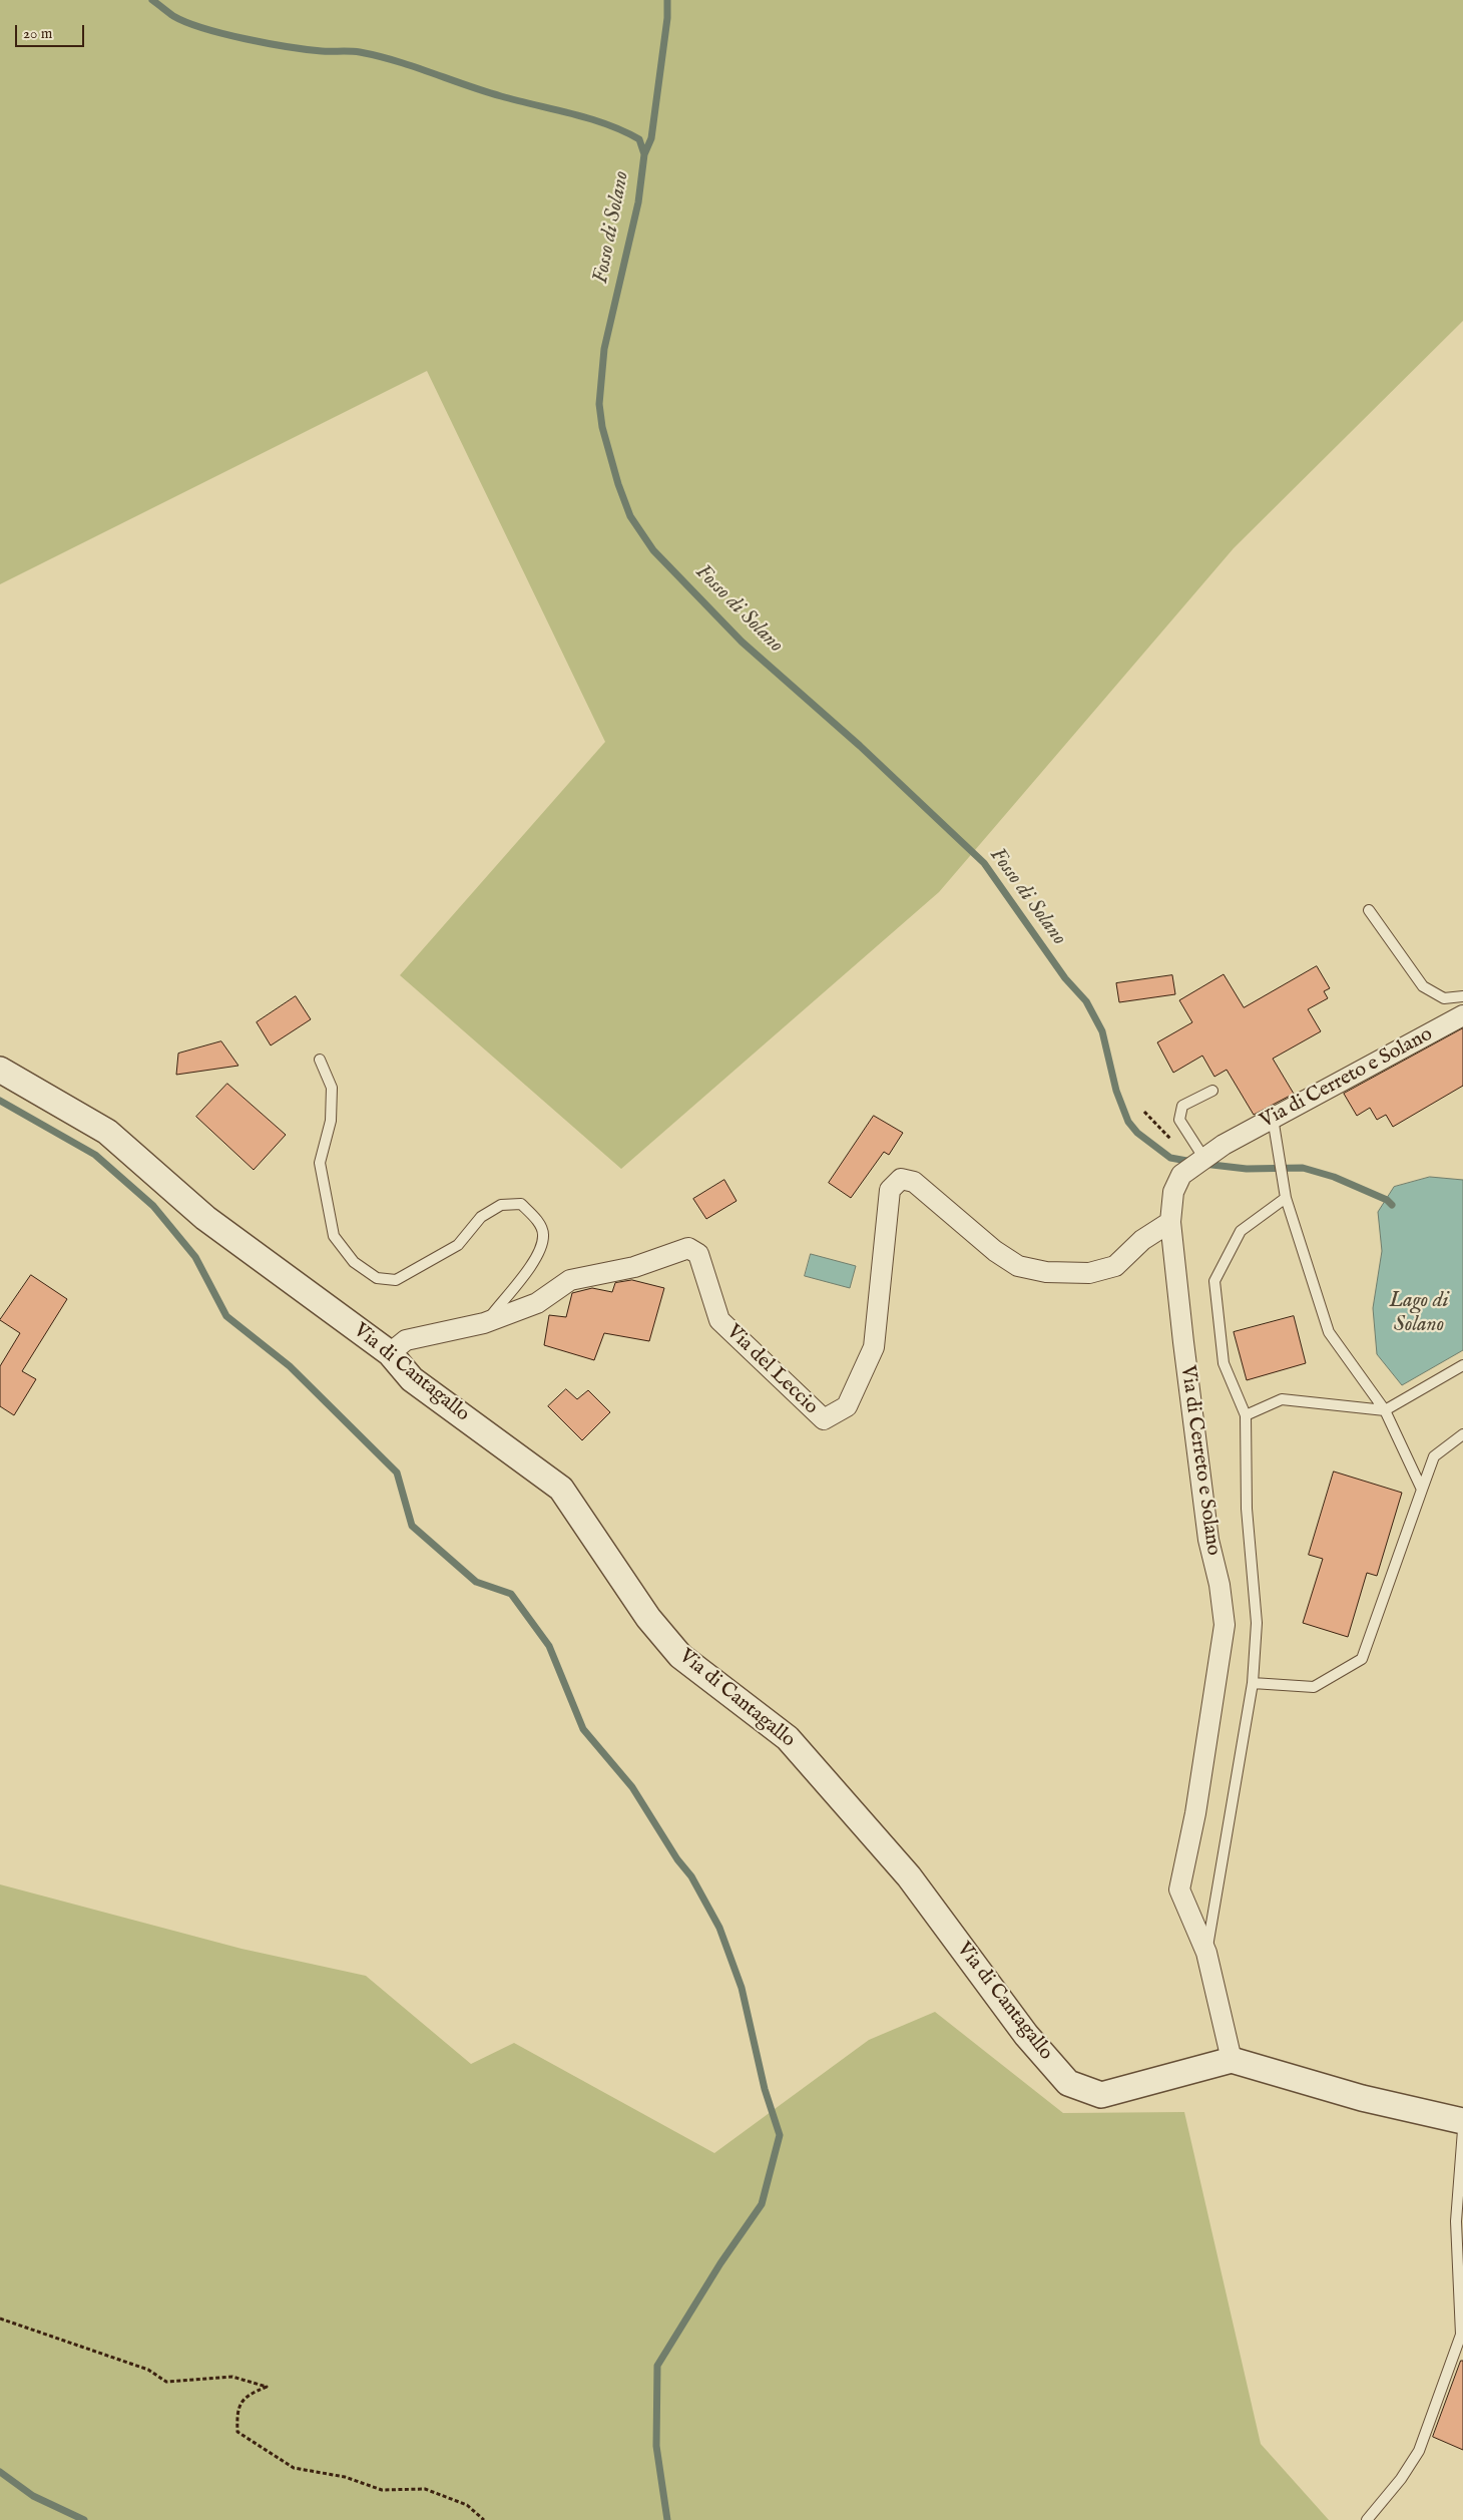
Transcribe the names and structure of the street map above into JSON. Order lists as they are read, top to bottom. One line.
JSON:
{"streets":{"street":["Via di Cerreto e Solano","Via del Leccio","Via di Cantagallo"]},"crossings":[["Via di Cerreto e Solano","Via del Leccio"],["Via di Cerreto e Solano","Via di Cantagallo"],["Via del Leccio","Via di Cantagallo"]],"water":["Fosso di Solano","Lago di Solano"],"scale_bar":"20 m"}
